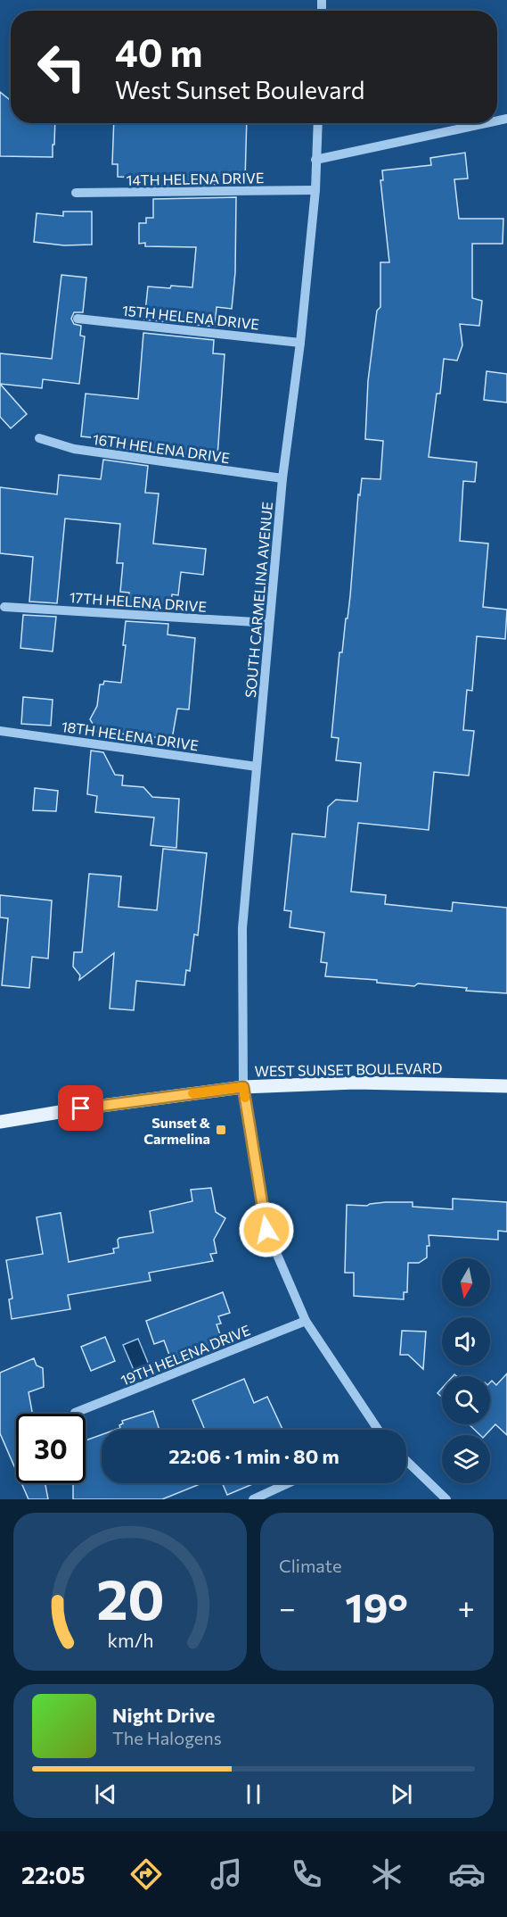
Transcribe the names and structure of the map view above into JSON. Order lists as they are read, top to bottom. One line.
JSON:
{"streets":{"main road":["WEST SUNSET BOULEVARD"],"street":["14TH HELENA DRIVE","15TH HELENA DRIVE","16TH HELENA DRIVE","SOUTH CARMELINA AVENUE","17TH HELENA DRIVE","18TH HELENA DRIVE","19TH HELENA DRIVE"]},"crossings":[["14TH HELENA DRIVE","SOUTH CARMELINA AVENUE"],["15TH HELENA DRIVE","SOUTH CARMELINA AVENUE"],["16TH HELENA DRIVE","SOUTH CARMELINA AVENUE"],["SOUTH CARMELINA AVENUE","17TH HELENA DRIVE"],["SOUTH CARMELINA AVENUE","18TH HELENA DRIVE"],["SOUTH CARMELINA AVENUE","WEST SUNSET BOULEVARD"],["SOUTH CARMELINA AVENUE","19TH HELENA DRIVE"]],"places":{"transit":["Sunset & Carmelina"]},"north":"bottom","page":{"turn":["40 m","West Sunset Boulevard"],"limit":"30","trip":"22:06 · 1 min · 80 m","tile":"Climate","heat":["−","19°","+"],"song":["Night Drive","The Halogens"],"tabs":"22:05","gauge":["20","km/h"]}}
